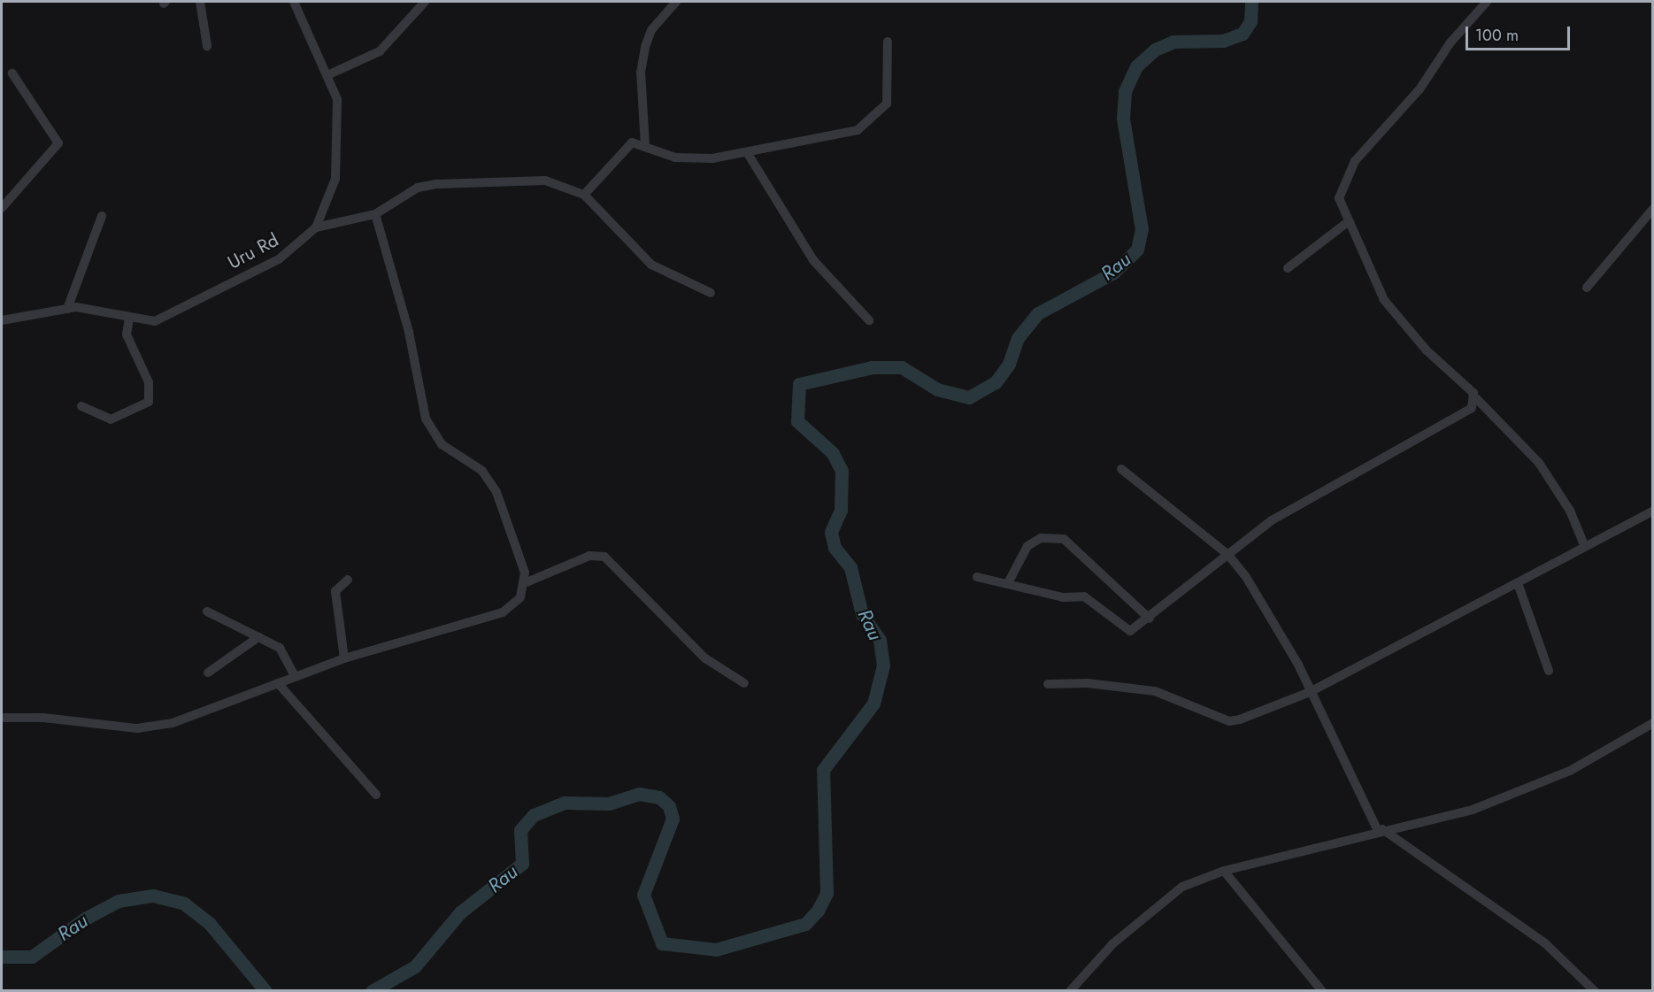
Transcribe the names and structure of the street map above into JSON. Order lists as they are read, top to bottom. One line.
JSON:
{"streets":{"street":["Uru Rd"]},"water":["Rau"],"scale_bar":"100 m"}
